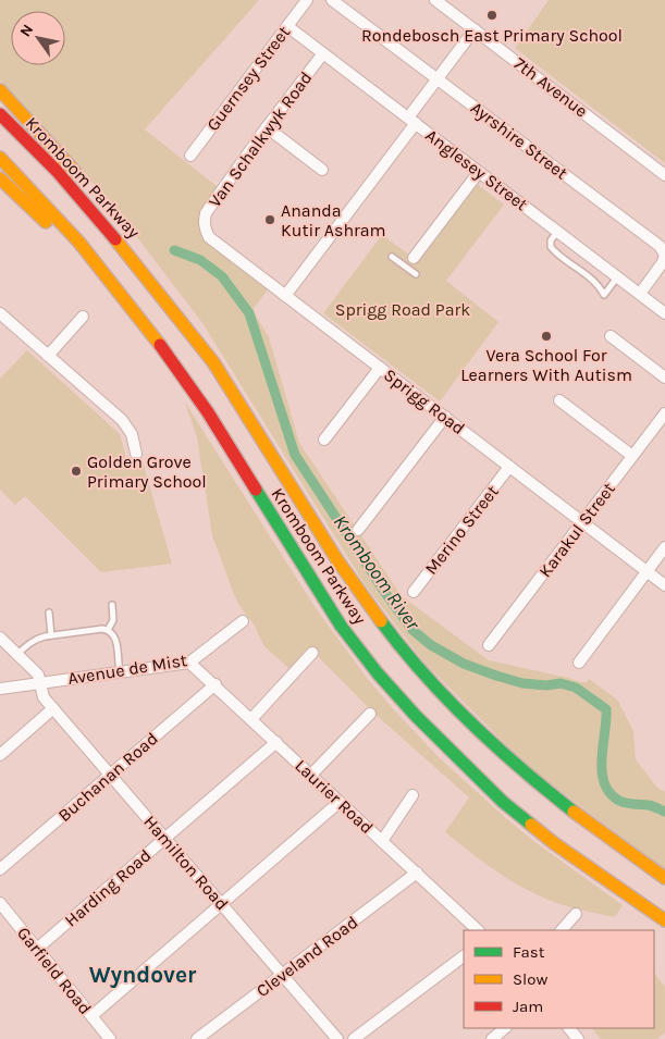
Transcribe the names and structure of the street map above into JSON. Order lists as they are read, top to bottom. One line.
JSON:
{"streets":{"highway":["Kromboom Parkway"],"street":["Guernsey Street","7th Avenue","Van Schalkwyk Road","Ayrshire Street","Anglesey Street","Sprigg Road","Merino Street","Karakul Street","Avenue de Mist","Buchanan Road","Laurier Road","Hamilton Road","Harding Road","Cleveland Road","Garfield Road"]},"crossings":[["Guernsey Street","Anglesey Street"],["Van Schalkwyk Road","Anglesey Street"],["Van Schalkwyk Road","Sprigg Road"],["Ayrshire Street","Anglesey Street"],["Sprigg Road","Merino Street"],["Sprigg Road","Karakul Street"],["Avenue de Mist","Laurier Road"],["Avenue de Mist","Hamilton Road"],["Buchanan Road","Laurier Road"],["Buchanan Road","Hamilton Road"],["Laurier Road","Harding Road"],["Laurier Road","Cleveland Road"],["Hamilton Road","Harding Road"],["Hamilton Road","Cleveland Road"],["Harding Road","Garfield Road"]],"districts":["Wyndover"],"water":["Kromboom River"],"parks":["Sprigg Road Park"],"places":["Rondebosch East Primary School","Ananda Kutir Ashram","Vera School For Learners With Autism","Golden Grove Primary School"],"legend":["Fast","Slow","Jam"],"north":"top left"}
